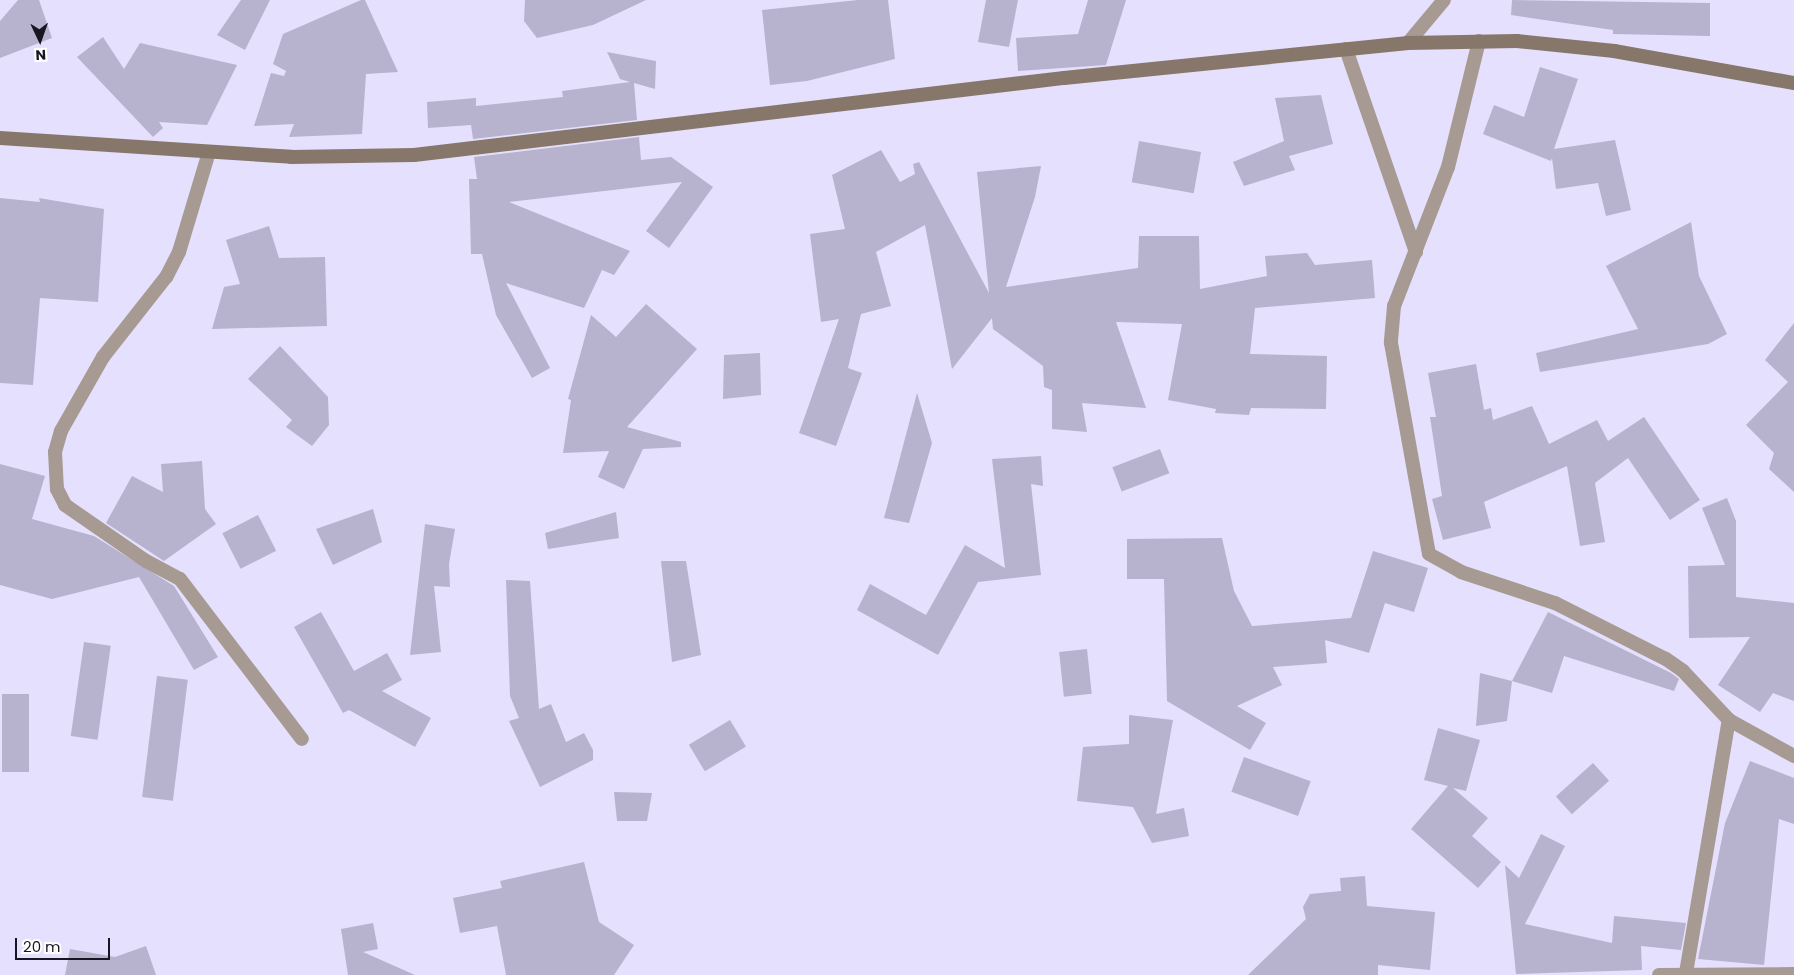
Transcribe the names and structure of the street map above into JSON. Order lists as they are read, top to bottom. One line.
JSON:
{"scale_bar":"20 m","north":"bottom"}
